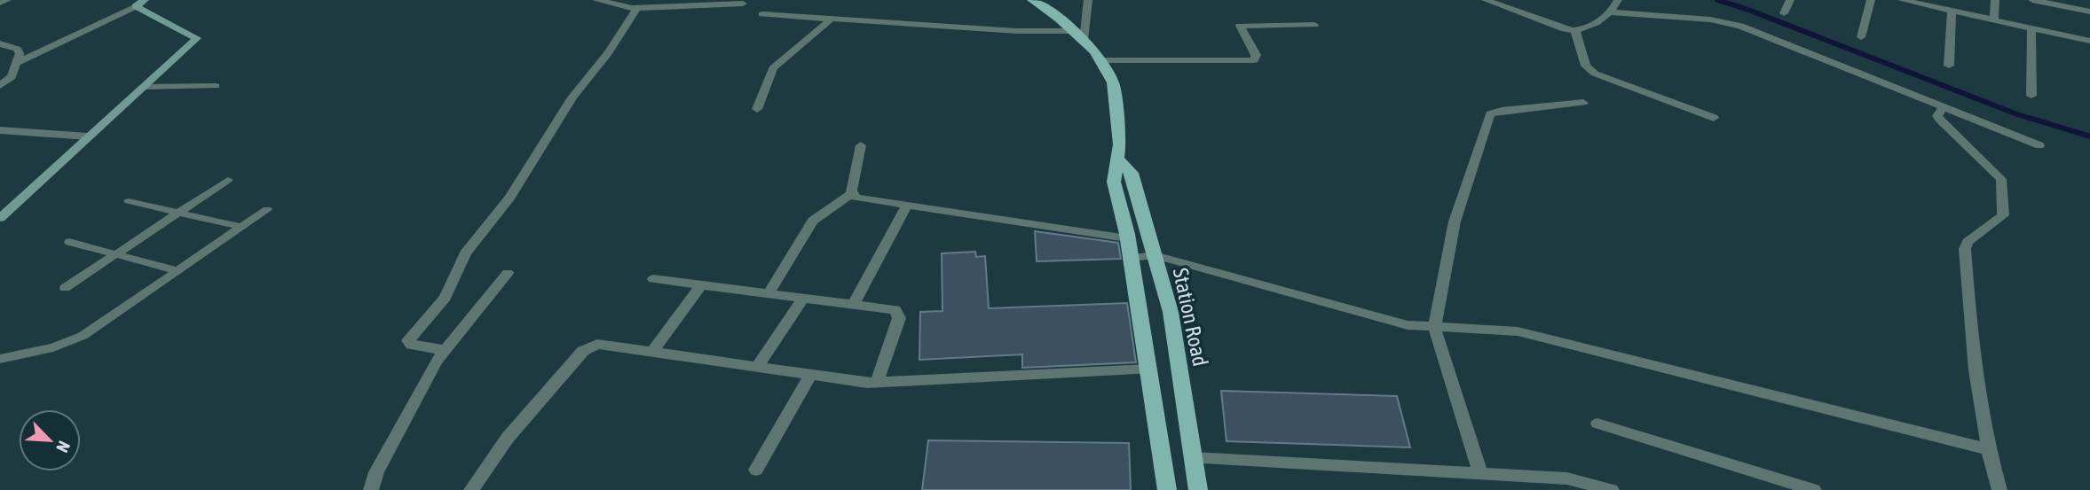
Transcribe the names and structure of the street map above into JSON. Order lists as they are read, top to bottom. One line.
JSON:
{"streets":{"main road":["Station Road"]},"north":"bottom right"}
